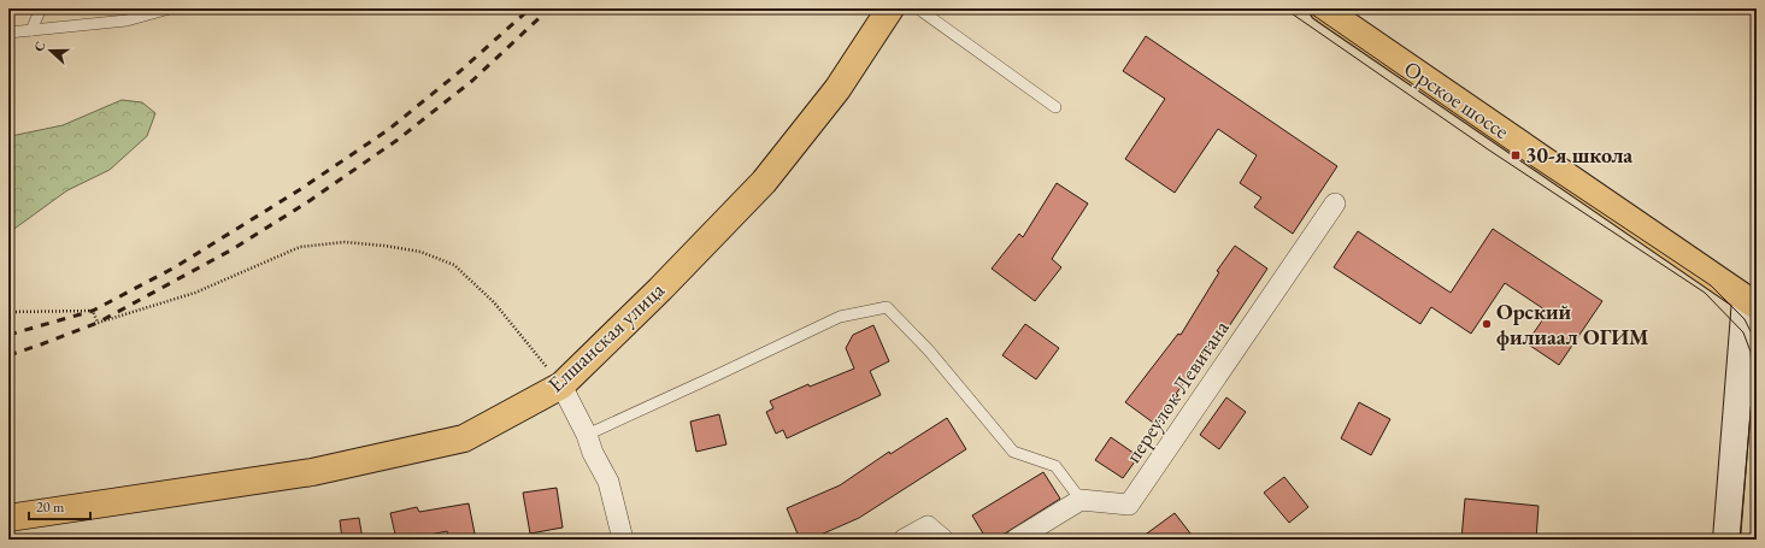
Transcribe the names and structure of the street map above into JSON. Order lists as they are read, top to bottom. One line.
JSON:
{"streets":{"main road":["Орское шоссе","Елшанская улица"],"street":["переулок Левитана"]},"places":{"transit":["30-я школа"],"other":["Орский филиаал ОГИМ"]},"scale_bar":"20 m","north":"left"}
